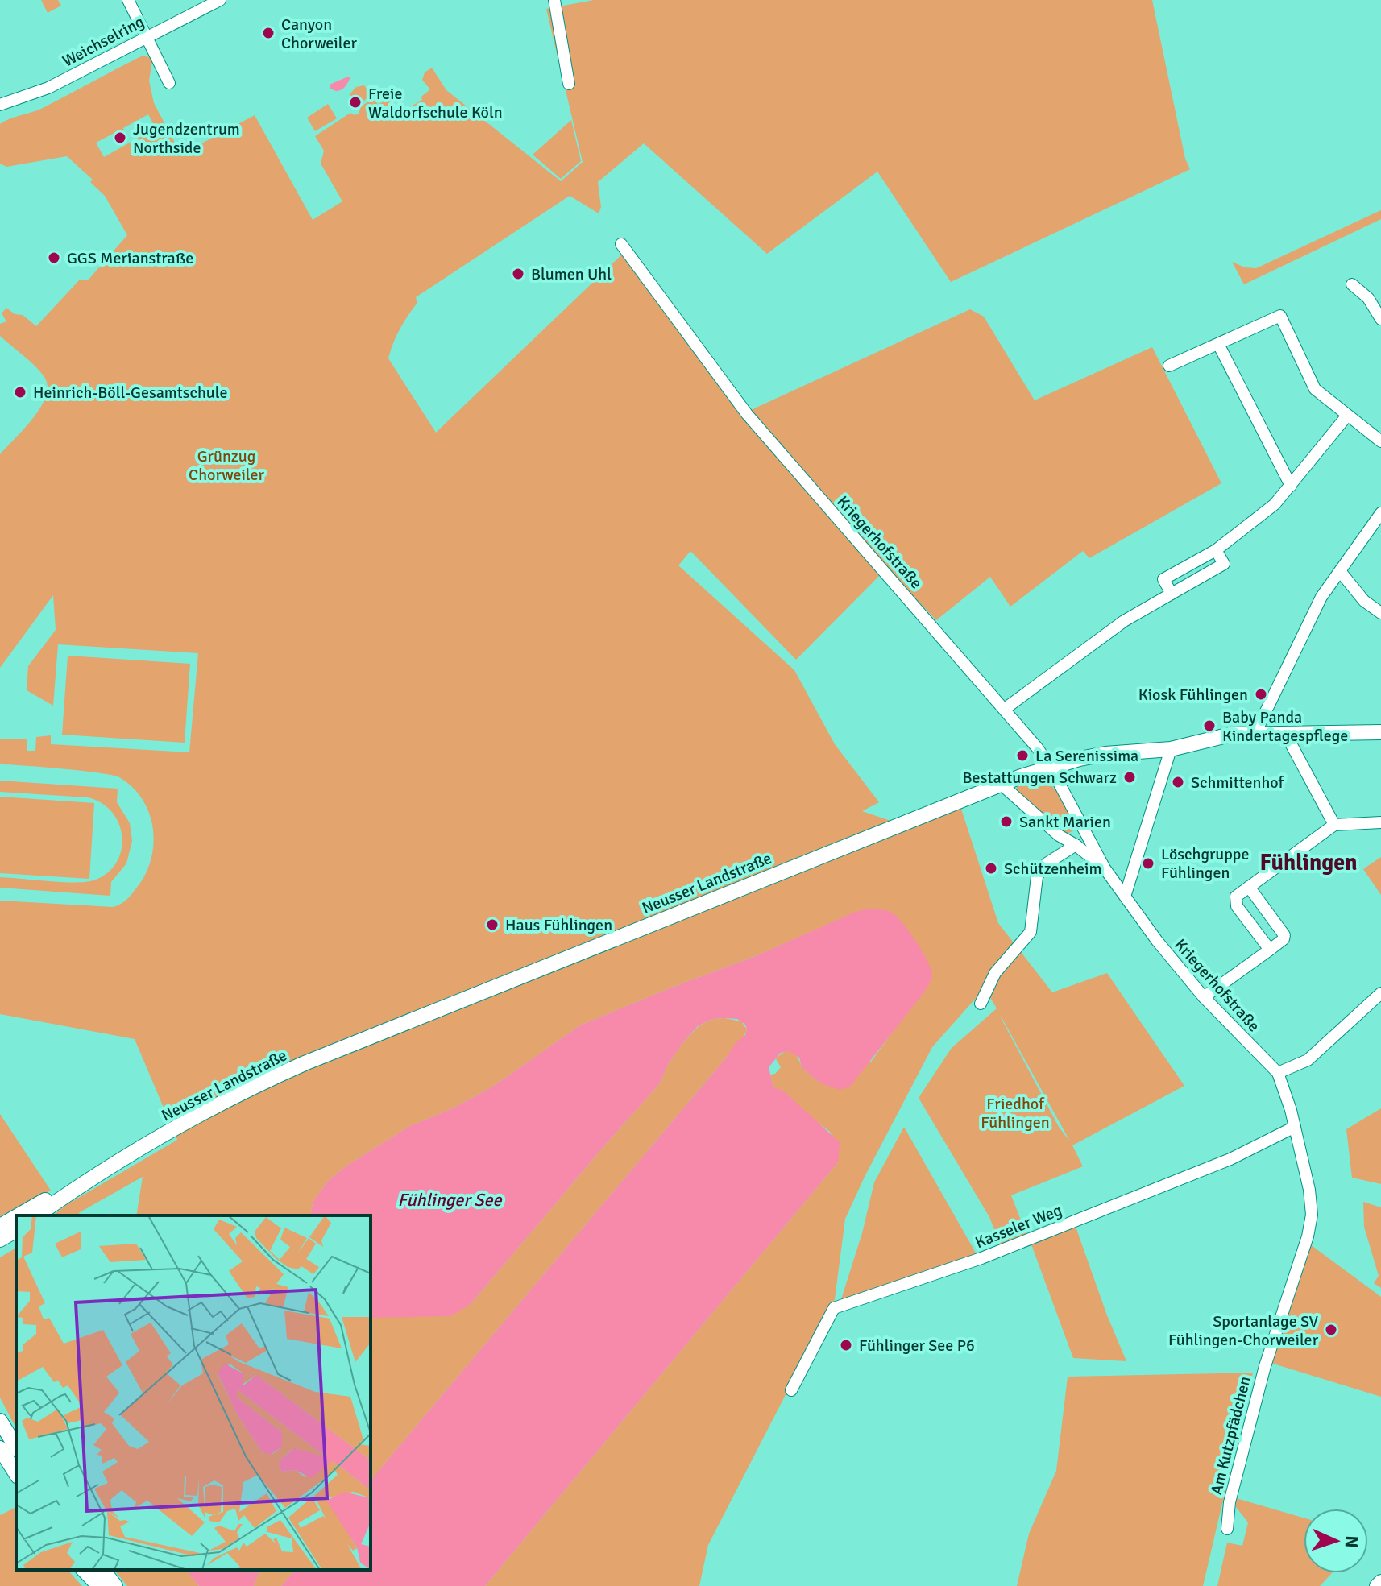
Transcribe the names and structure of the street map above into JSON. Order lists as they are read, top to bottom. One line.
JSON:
{"streets":{"main road":["Neusser Landstraße"],"street":["Weichselring","Kriegerhofstraße","Kasseler Weg","Am Kutzpfädchen"]},"crossings":[["Kriegerhofstraße","Neusser Landstraße"],["Kriegerhofstraße","Kasseler Weg"],["Kriegerhofstraße","Am Kutzpfädchen"],["Kasseler Weg","Am Kutzpfädchen"]],"districts":["Fühlingen"],"water":["Fühlinger See"],"parks":["Grünzug Chorweiler","Friedhof Fühlingen"],"places":["Canyon Chorweiler","Freie Waldorfschule Köln","Jugendzentrum Northside","GGS Merianstraße","Blumen Uhl","Heinrich-Böll-Gesamtschule","Kiosk Fühlingen","Baby Panda Kindertagespflege","La Serenissima","Bestattungen Schwarz","Schmittenhof","Sankt Marien","Löschgruppe Fühlingen","Schützenheim","Haus Fühlingen","Sportanlage SV Fühlingen-Chorweiler","Fühlinger See P6"],"north":"right"}
